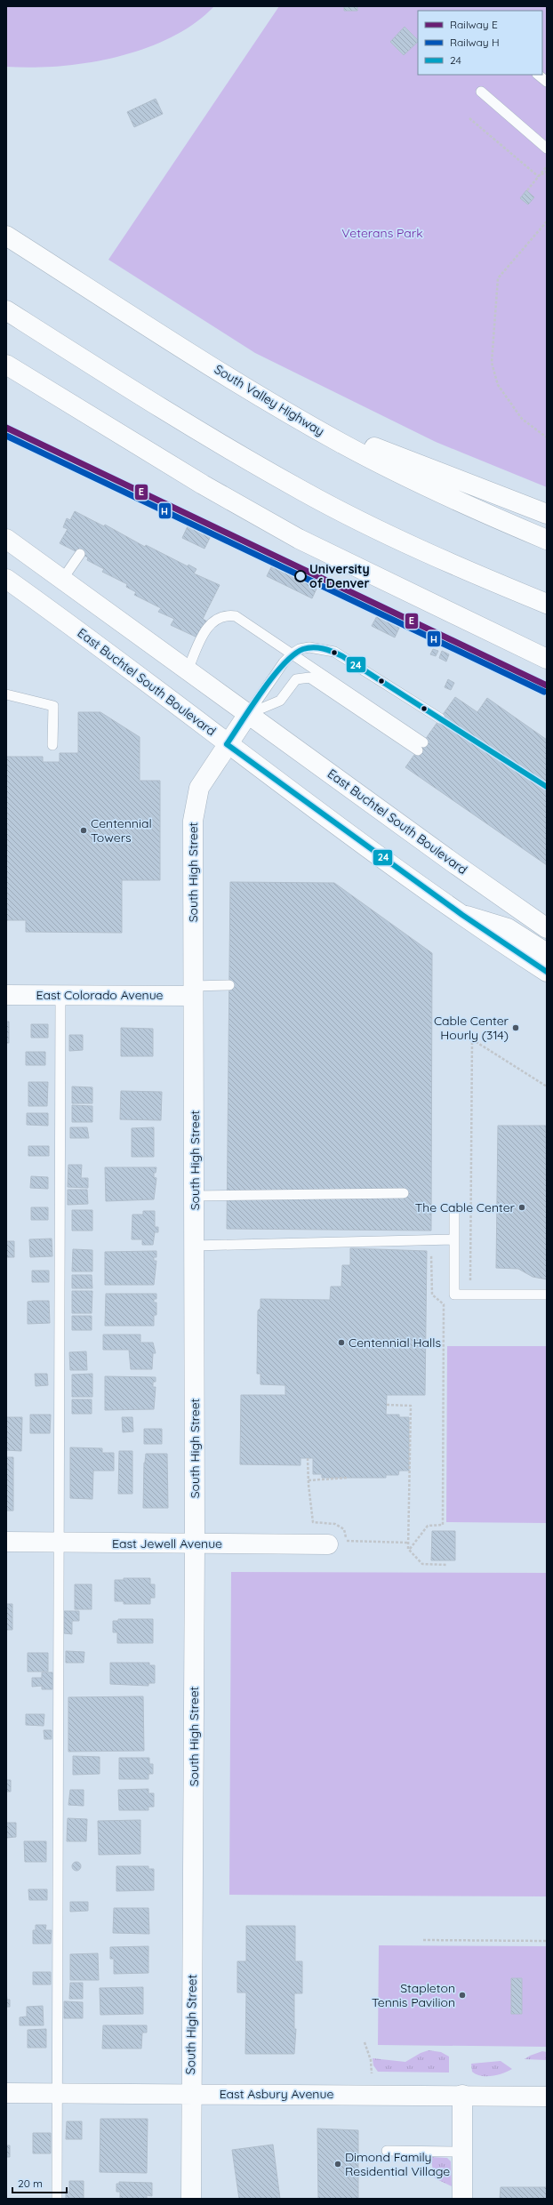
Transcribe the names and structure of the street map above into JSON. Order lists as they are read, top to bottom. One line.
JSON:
{"streets":{"main road":["South Valley Highway","East Buchtel South Boulevard","South High Street","East Colorado Avenue","East Jewell Avenue","East Asbury Avenue"]},"crossings":[["East Buchtel South Boulevard","South High Street"],["South High Street","East Colorado Avenue"],["South High Street","East Jewell Avenue"],["South High Street","East Asbury Avenue"]],"parks":["Veterans Park"],"places":["University of Denver","Centennial Towers","Cable Center Hourly (314)","The Cable Center","Centennial Halls","Stapleton Tennis Pavilion","Dimond Family Residential Village"],"lines":["rail line E","rail line H","transit line 24"],"legend":["Railway E","Railway H","24"],"scale_bar":"20 m"}
